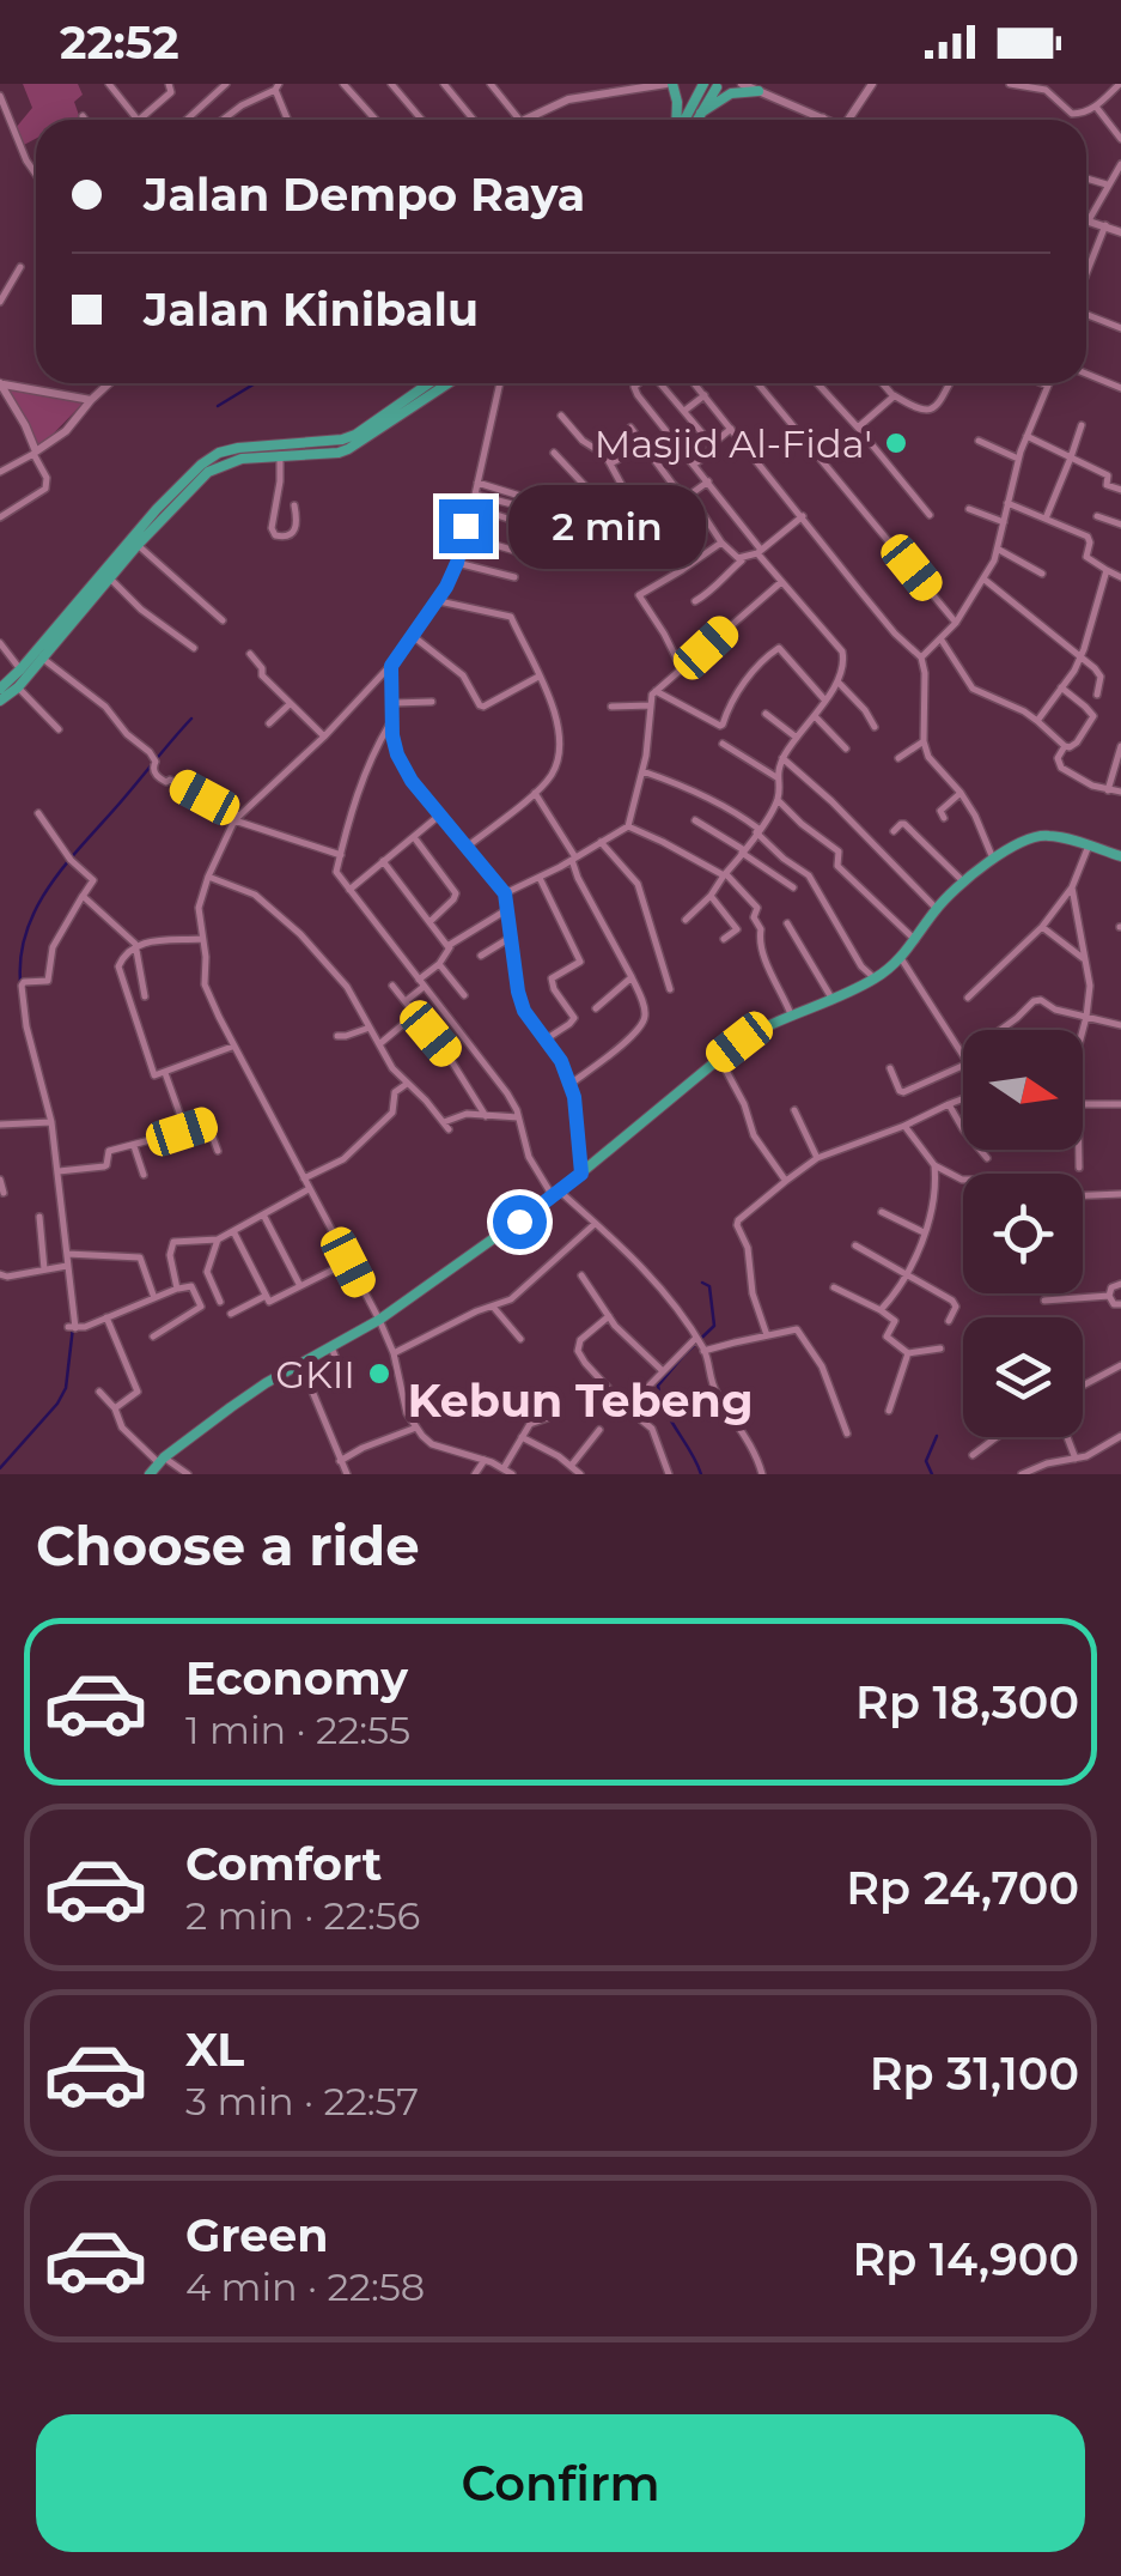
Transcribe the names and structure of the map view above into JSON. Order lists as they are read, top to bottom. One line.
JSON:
{"districts":["Kebun Tebeng"],"places":["Masjid Al-Fida'","GKII"],"north":"right","page":{"status":"22:52","banner":["Jalan Dempo Raya","Jalan Kinibalu"],"bubble":"2 min","heading":"Choose a ride","list":[{"name":"Economy","note":"1 min · 22:55","value":"Rp 18,300"},{"name":"Comfort","note":"2 min · 22:56","value":"Rp 24,700"},{"name":"XL","note":"3 min · 22:57","value":"Rp 31,100"},{"name":"Green","note":"4 min · 22:58","value":"Rp 14,900"}],"buttons":"Confirm"}}
